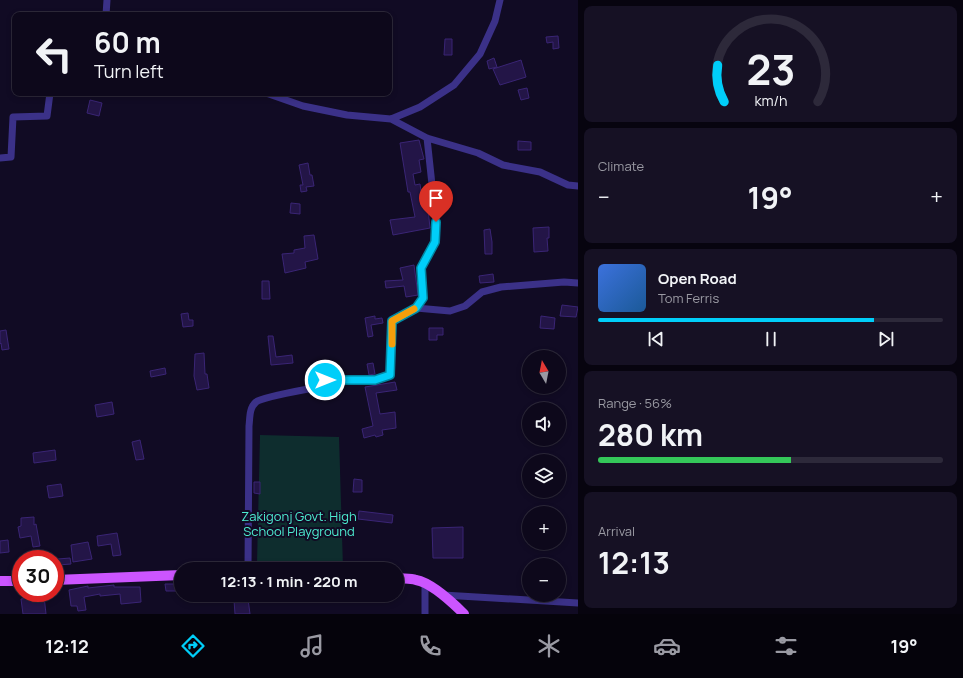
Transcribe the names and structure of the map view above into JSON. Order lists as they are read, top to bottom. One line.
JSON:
{"parks":["Zakigonj Govt. High School Playground"],"north":"top","page":{"turn":["60 m","Turn left"],"tile":["Climate",["Range · 56%","280 km"],["Arrival","12:13"]],"heat":["−","19°","+"],"song":["Open Road","Tom Ferris"],"map_buttons":["+","−"],"limit":"30","trip":"12:13 · 1 min · 220 m","tabs":["12:12","19°"],"gauge":["23","km/h"]}}
